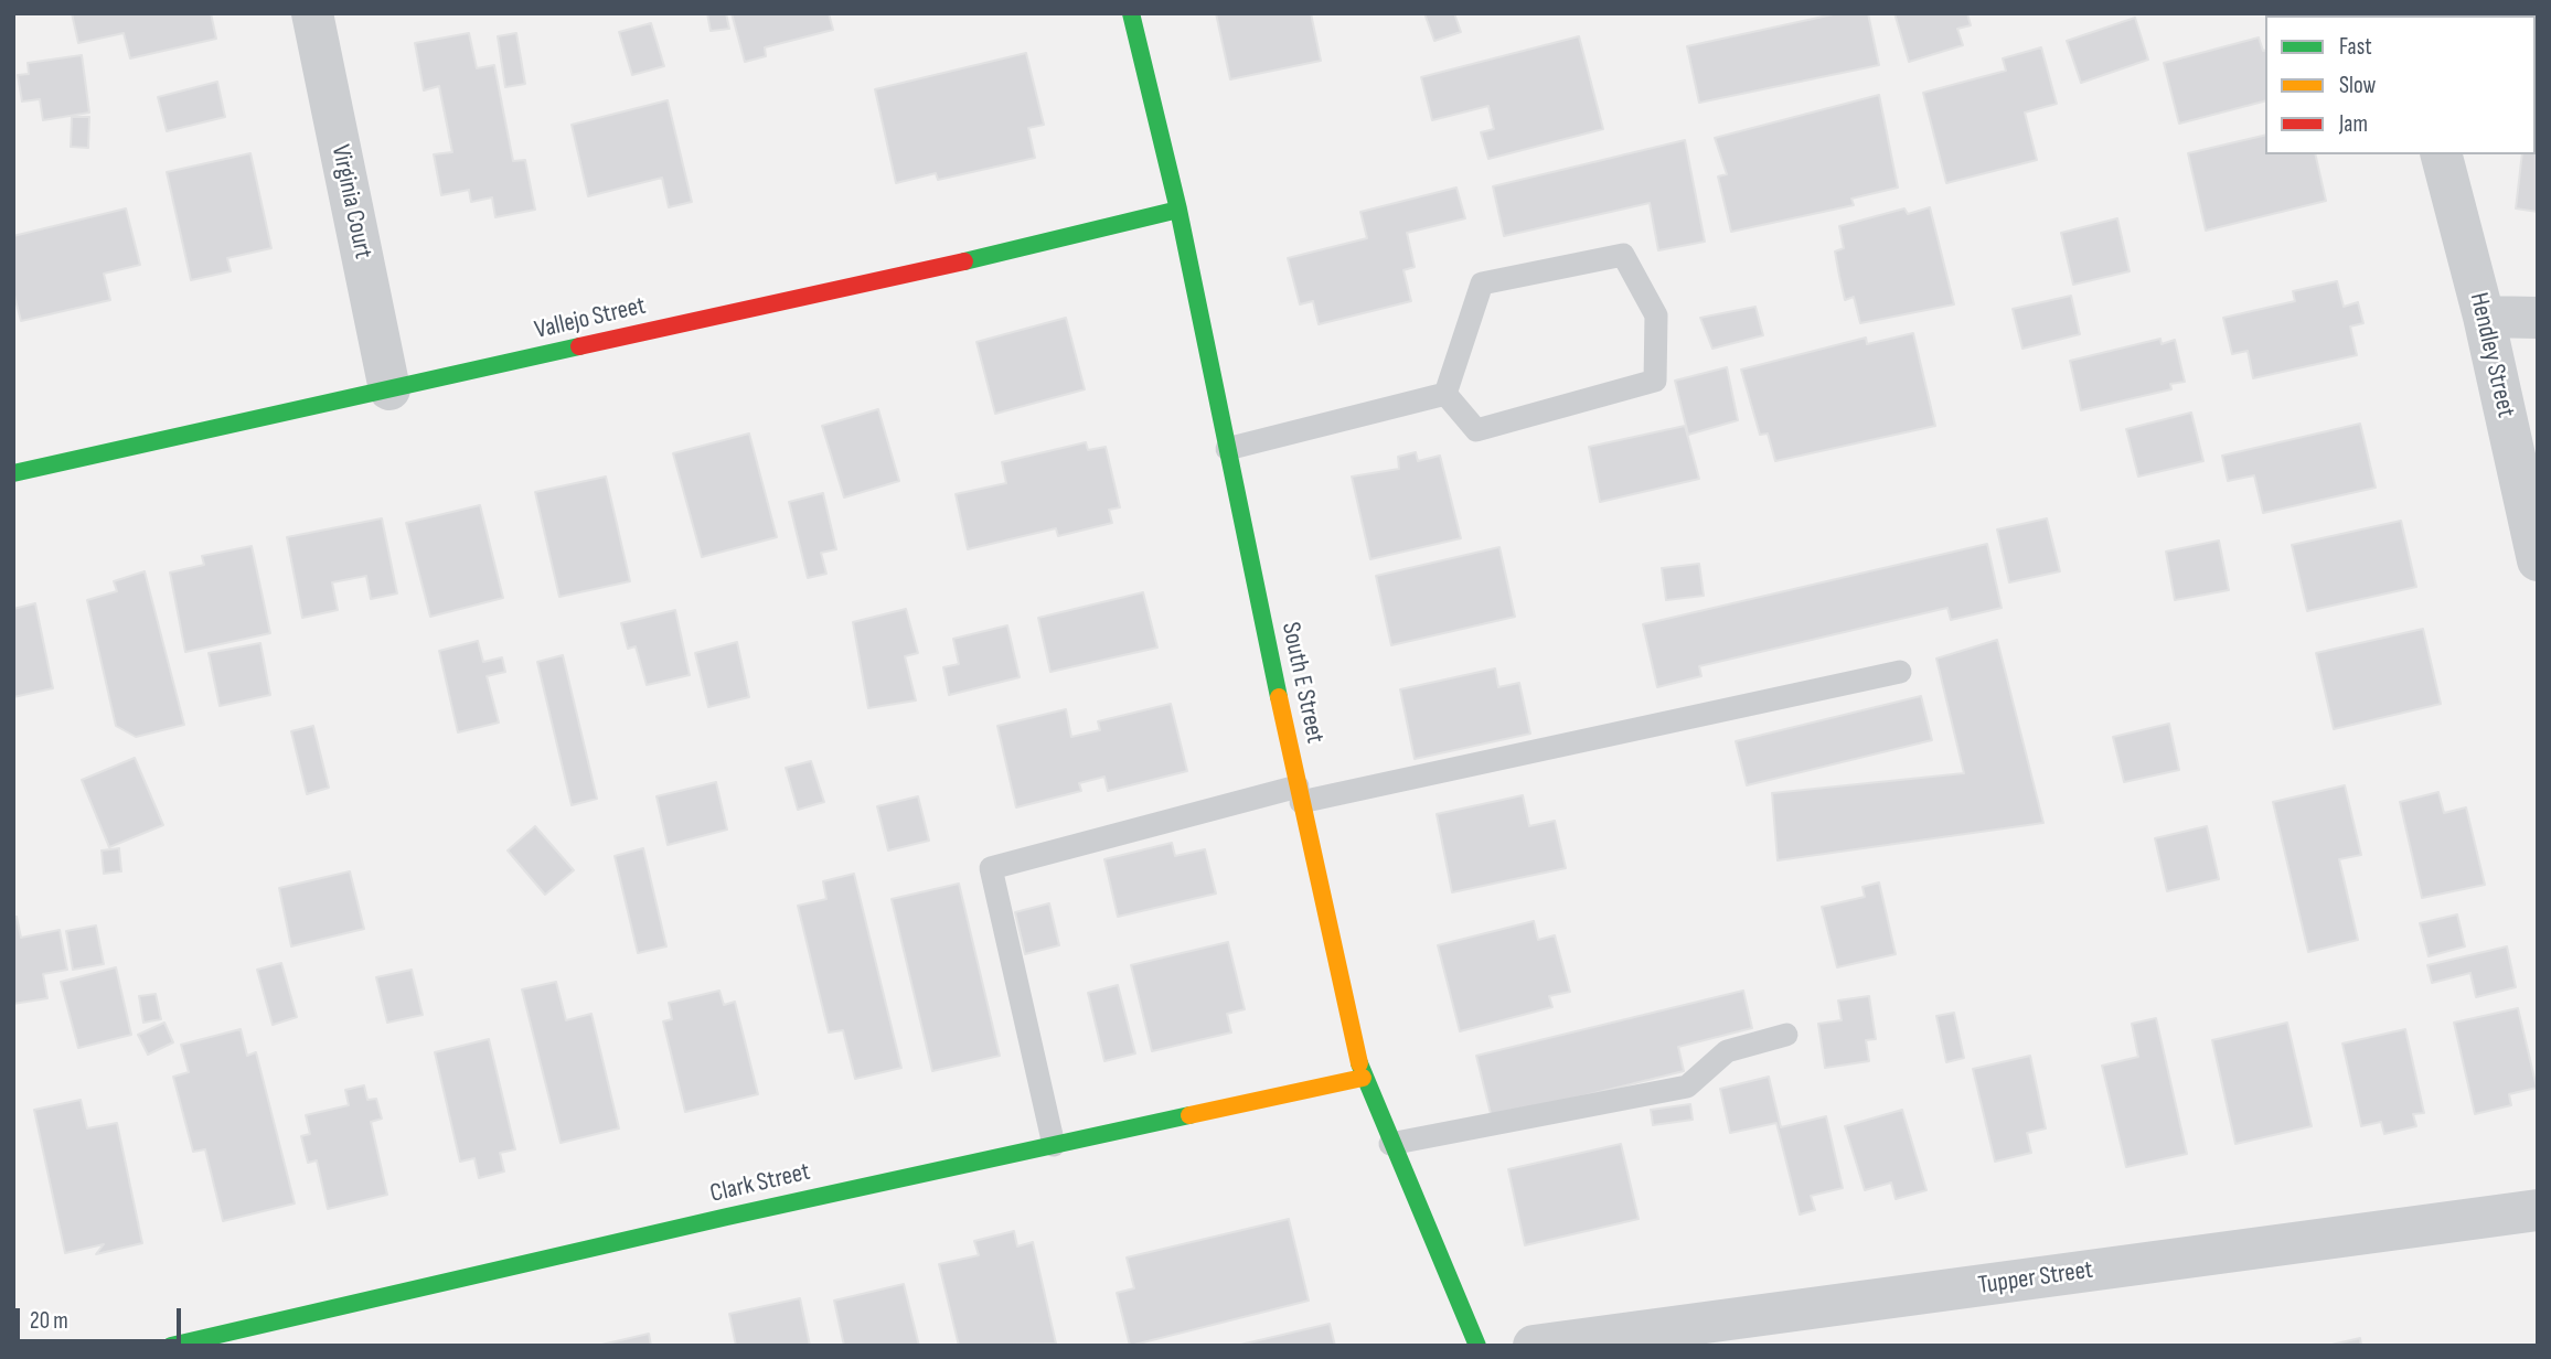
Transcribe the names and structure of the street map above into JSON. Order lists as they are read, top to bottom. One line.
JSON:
{"streets":{"street":["Virginia Court","Vallejo Street","Hendley Street","South E Street","Clark Street","Tupper Street"]},"crossings":[["Virginia Court","Vallejo Street"],["Vallejo Street","South E Street"],["South E Street","Clark Street"]],"legend":["Fast","Slow","Jam"],"scale_bar":"20 m"}
